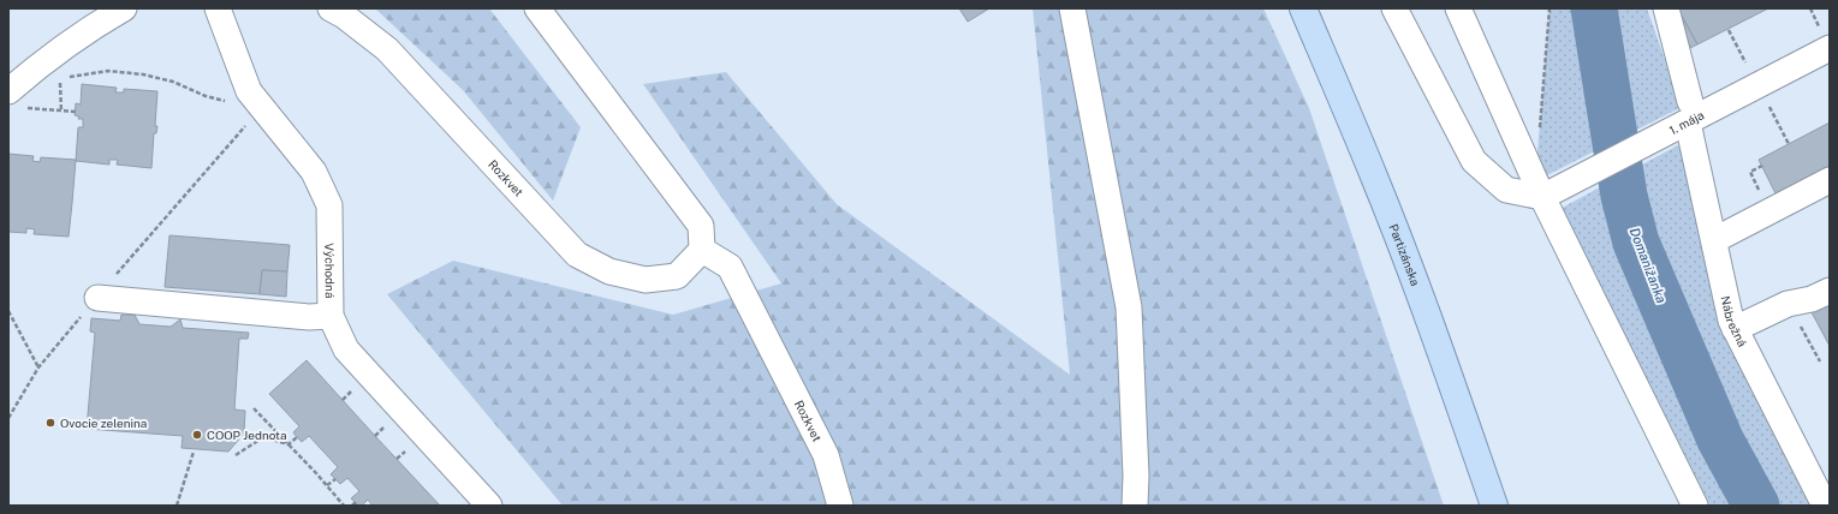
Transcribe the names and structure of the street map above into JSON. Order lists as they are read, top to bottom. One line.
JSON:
{"streets":{"main road":["Partizánska"],"street":["1. mája","Rozkvet","Východná","Nábrežná"]},"crossings":[["1. mája","Nábrežná"]],"water":["Domanižanka"],"places":["Ovocie zelenina","COOP Jednota"]}
